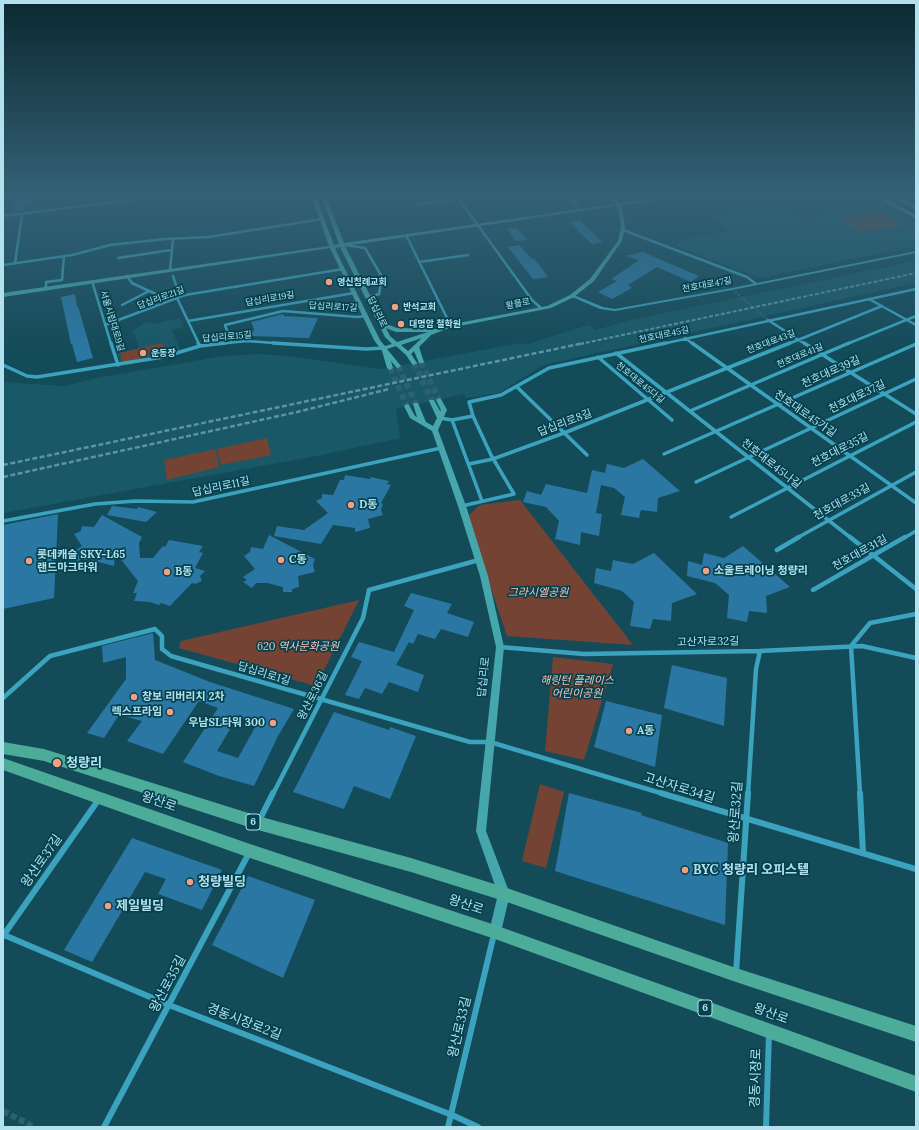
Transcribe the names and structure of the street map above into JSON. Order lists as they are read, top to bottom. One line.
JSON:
{"streets":{"main road":["황물로","답십리로","왕산로","6"],"street":["천호대로47길","답십리로21길","답십리로19길","답십리로17길","서울시립대로9길","천호대로45길","답십리로15길","천호대로43길","천호대로41길","천호대로39길","천호대로45다길","천호대로37길","천호대로45가길","답십리로8길","천호대로35길","천호대로45나길","답십리로11길","천호대로33길","천호대로31길","고산자로32길","답십리로1길","왕산로36길","고산자로34길","왕산로32길","왕산로37길","왕산로35길","경동시장로2길","왕산로33길","경동시장로"]},"crossings":[["천호대로47길","황물로"],["답십리로21길","답십리로"],["답십리로21길","서울시립대로9길"],["답십리로19길","답십리로"],["황물로","답십리로"],["황물로","답십리로15길"],["답십리로17길","답십리로"],["답십리로17길","답십리로15길"],["답십리로","답십리로15길"],["답십리로","답십리로11길"],["답십리로","고산자로32길"],["답십리로","답십리로1길"],["답십리로","왕산로36길"],["답십리로","고산자로34길"],["답십리로","왕산로"],["서울시립대로9길","답십리로15길"],["천호대로45길","천호대로45다길"],["천호대로45길","천호대로45가길"],["천호대로45길","천호대로45나길"],["천호대로43길","천호대로45가길"],["천호대로43길","답십리로8길"],["천호대로43길","천호대로45나길"],["천호대로41길","천호대로45가길"],["천호대로41길","천호대로45나길"],["천호대로39길","천호대로45가길"],["천호대로39길","천호대로45나길"],["천호대로45다길","답십리로8길"],["천호대로37길","천호대로45가길"],["천호대로37길","천호대로45나길"],["천호대로45가길","천호대로35길"],["천호대로45가길","천호대로33길"],["답십리로8길","천호대로45나길"],["천호대로35길","천호대로45나길"],["천호대로45나길","천호대로33길"],["천호대로45나길","천호대로31길"],["고산자로32길","왕산로32길"],["답십리로1길","왕산로36길"],["답십리로1길","고산자로34길"],["왕산로36길","왕산로"],["고산자로34길","왕산로32길"],["왕산로","왕산로32길"],["왕산로","왕산로37길"],["왕산로","왕산로35길"],["왕산로","왕산로33길"],["왕산로","경동시장로"],["왕산로37길","경동시장로2길"],["왕산로35길","경동시장로2길"],["경동시장로2길","왕산로33길"]],"parks":["그라시엘공원","620 역사문화공원","해링턴 플레이스 어린이공원"],"places":["영신침례교회","반석교회","대명암 철학원","운동장","D동","C동","롯데캐슬 SKY-L65 랜드마크타워","소울트레이닝 청량리","B동","창보 리버리치 2차","렉스프라임","우남SL타워 300","A동","청량리","BYC 청량리 오피스텔","청량빌딩","제일빌딩"]}
